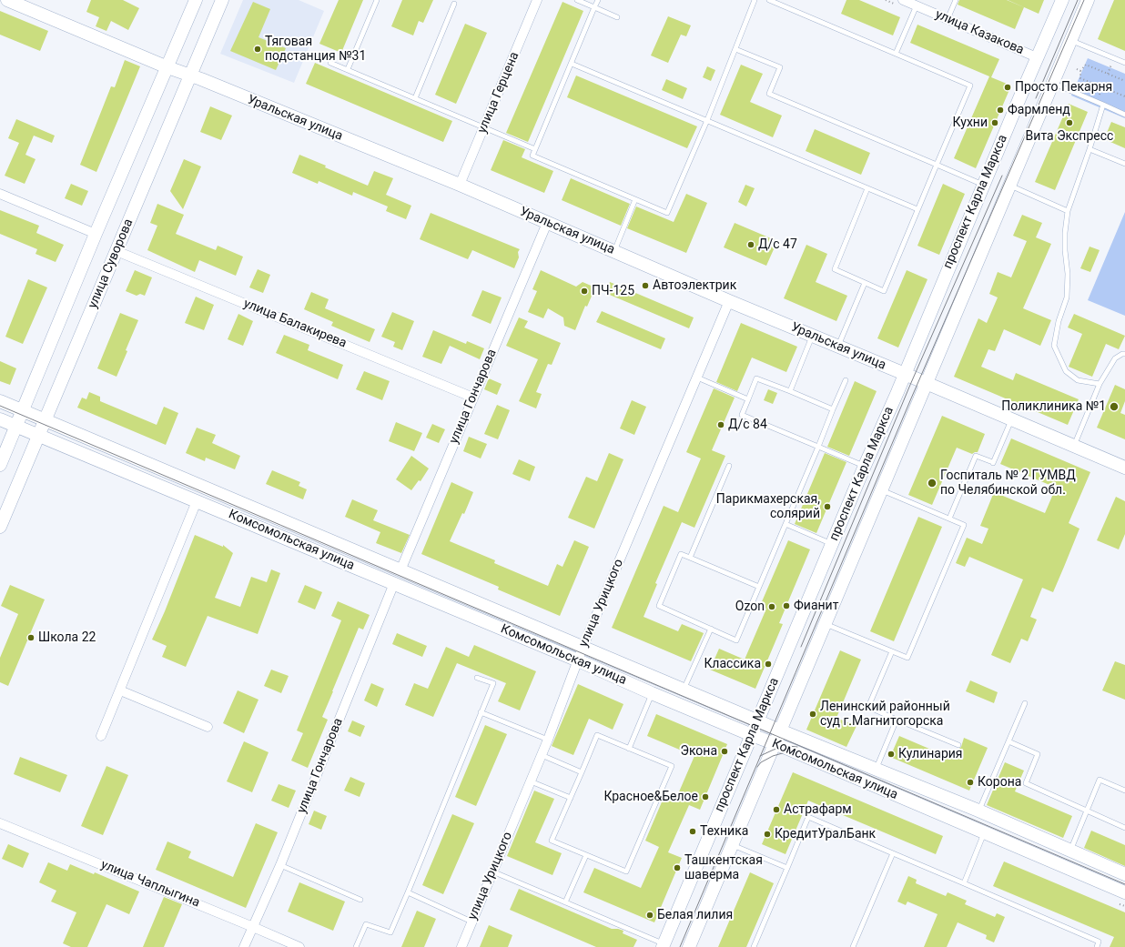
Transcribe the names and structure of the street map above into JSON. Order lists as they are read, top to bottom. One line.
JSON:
{"streets":{"main road":["Уральская улица","проспект Карла Маркса","улица Суворова","Комсомольская улица"],"street":["улица Казакова","улица Герцена","улица Балакирева","улица Гончарова","улица Урицкого","улица Чаплыгина"]},"crossings":[["улица Казакова","проспект Карла Маркса"],["улица Герцена","Уральская улица"],["Уральская улица","проспект Карла Маркса"],["Уральская улица","улица Суворова"],["Уральская улица","улица Гончарова"],["Уральская улица","улица Урицкого"],["проспект Карла Маркса","Комсомольская улица"],["улица Суворова","улица Балакирева"],["улица Суворова","Комсомольская улица"],["улица Балакирева","улица Гончарова"],["улица Гончарова","Комсомольская улица"],["улица Гончарова","улица Чаплыгина"],["Комсомольская улица","улица Урицкого"]],"places":["Тяговая подстанция №31","Просто Пекарня","Фармленд","Кухни","Вита Экспресс","Д/с 47","Автоэлектрик","ПЧ-125","Поликлиника №1","Д/с 84","Госпиталь № 2 ГУМВД по Челябинской обл.","Парикмахерская, солярий","Фианит","Ozon","Школа 22","Классика","Ленинский районный суд г.Магнитогорска","Экона","Кулинария","Корона","Красное&Белое","Астрафарм","Техника","КредитУралБанк","Ташкентская шаверма","Белая лилия"]}
